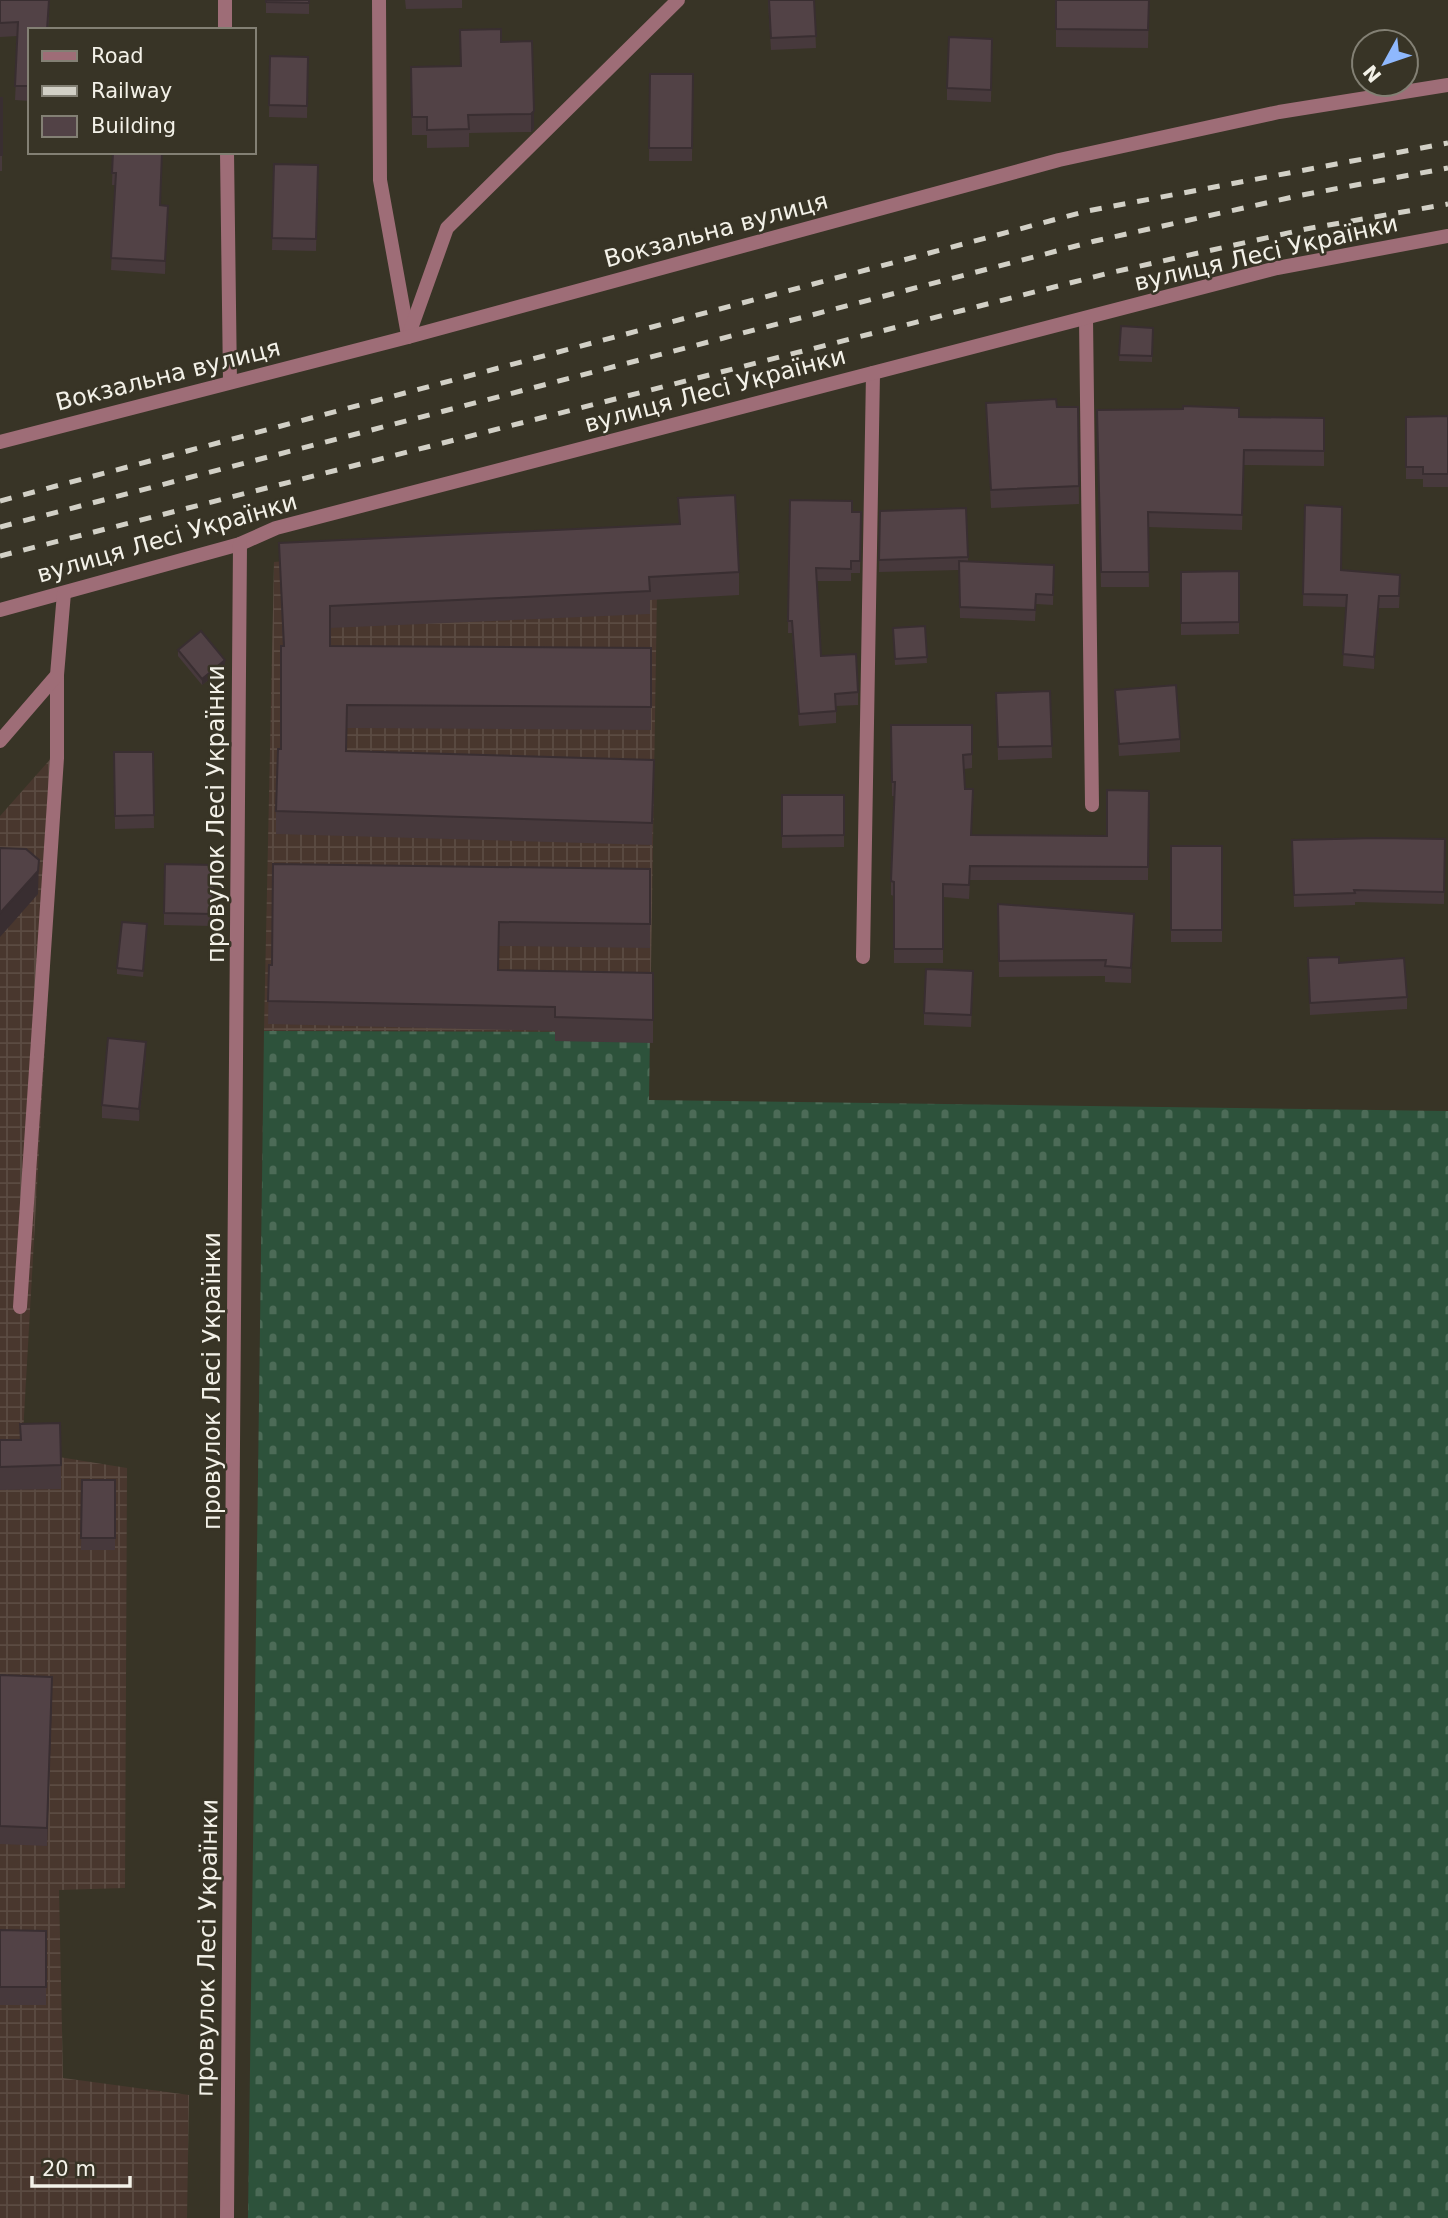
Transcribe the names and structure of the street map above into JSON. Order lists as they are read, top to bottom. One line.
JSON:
{"streets":{"street":["Вокзальна вулиця","вулиця Лесі Українки","провулок Лесі Українки"]},"crossings":[["вулиця Лесі Українки","провулок Лесі Українки"]],"legend":["Road","Railway","Building"],"scale_bar":"20 m","north":"bottom left"}
